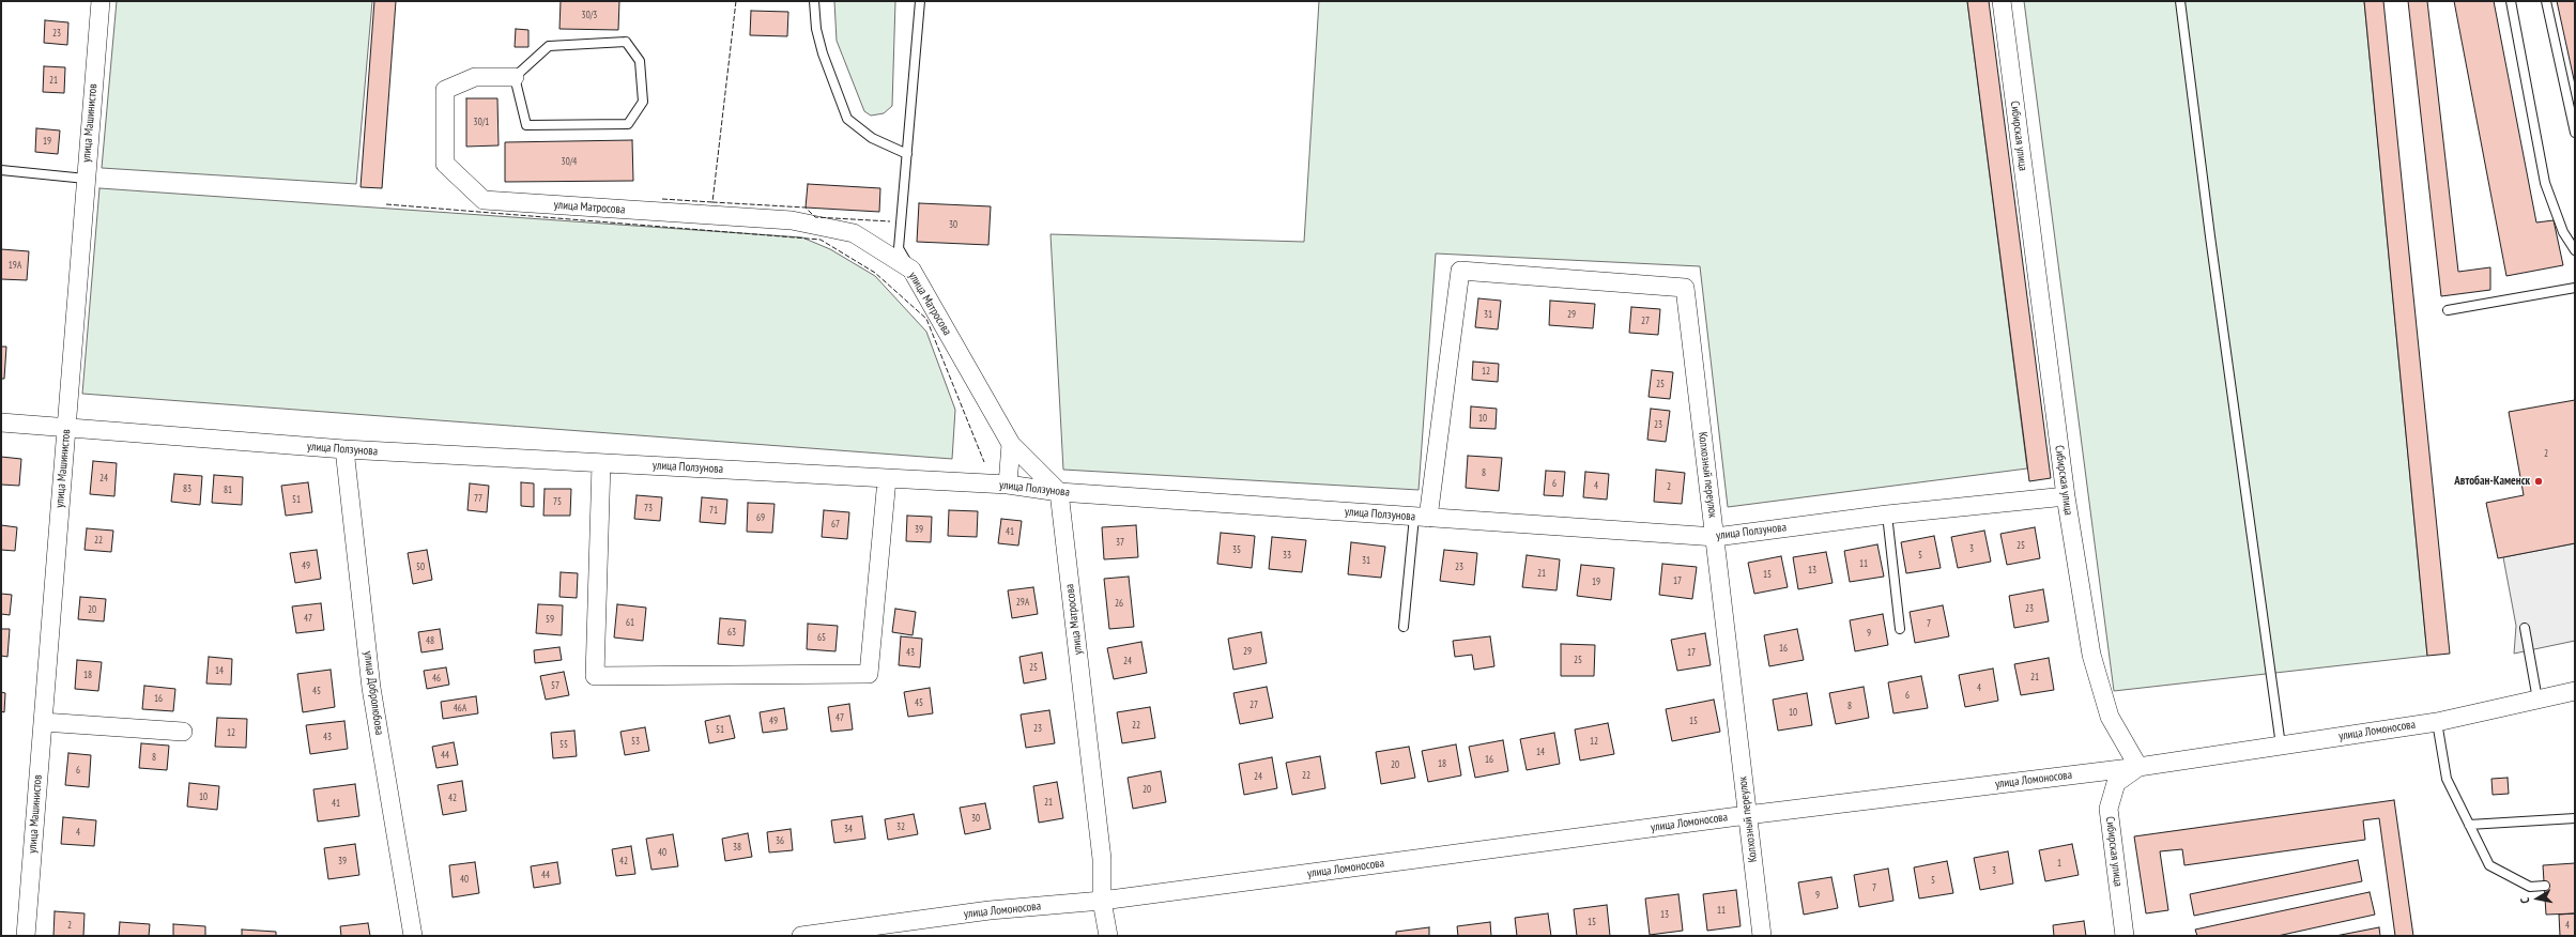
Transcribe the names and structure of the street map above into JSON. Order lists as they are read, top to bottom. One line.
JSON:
{"streets":{"street":["улица Машинистов","Сибирская улица","улица Матросова","улица Ползунова","Колхозный переулок","улица Добролюбова","улица Ломоносова"]},"crossings":[["улица Машинистов","улица Ползунова"],["Сибирская улица","улица Ползунова"],["Сибирская улица","улица Ломоносова"],["улица Матросова","улица Ползунова"],["улица Матросова","улица Ломоносова"],["улица Ползунова","Колхозный переулок"],["улица Ползунова","улица Добролюбова"],["Колхозный переулок","улица Ломоносова"]],"places":["Автобан-Каменск"],"house_numbers":["30/3","23","21","30/1","19","30/4","30","19А","31","29","27","12","25","10","23","2","8","24","6","4","2","83","81","77","51","75","73","71","69","67","39","41","22","37","25","3","35","33","5","31","11","49","50","23","13","21","15","17","19","29А","26","23","20","47","59","61","7","63","9","65","48","16","29","43","17","25","24","25","14","18","21","46","57","4","45","6","16","45","27","8","46А","10","47","49","15","22","23","51","12","43","53","12","55","14","44","8","16","18","20","6","22","24","20","10","42","21","41","30","32","34","4","36","38","40","39","42","1","3","44","40","5","7","9","11","13","15","2","4"],"north":"left"}
